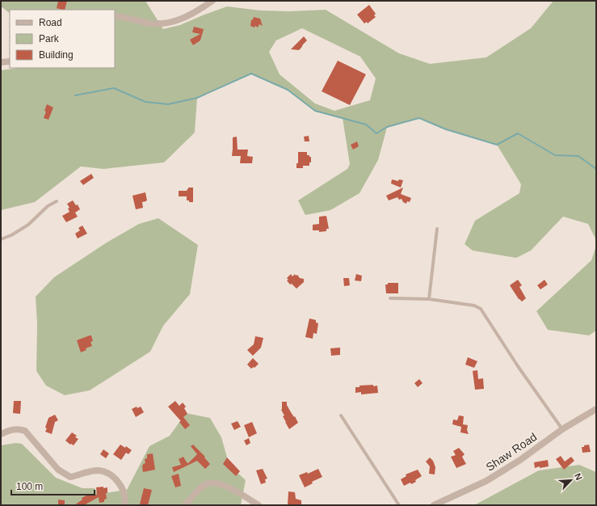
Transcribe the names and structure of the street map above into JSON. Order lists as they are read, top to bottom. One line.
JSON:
{"streets":{"street":["Shaw Road"]},"legend":["Road","Park","Building"],"scale_bar":"100 m","north":"top right"}
